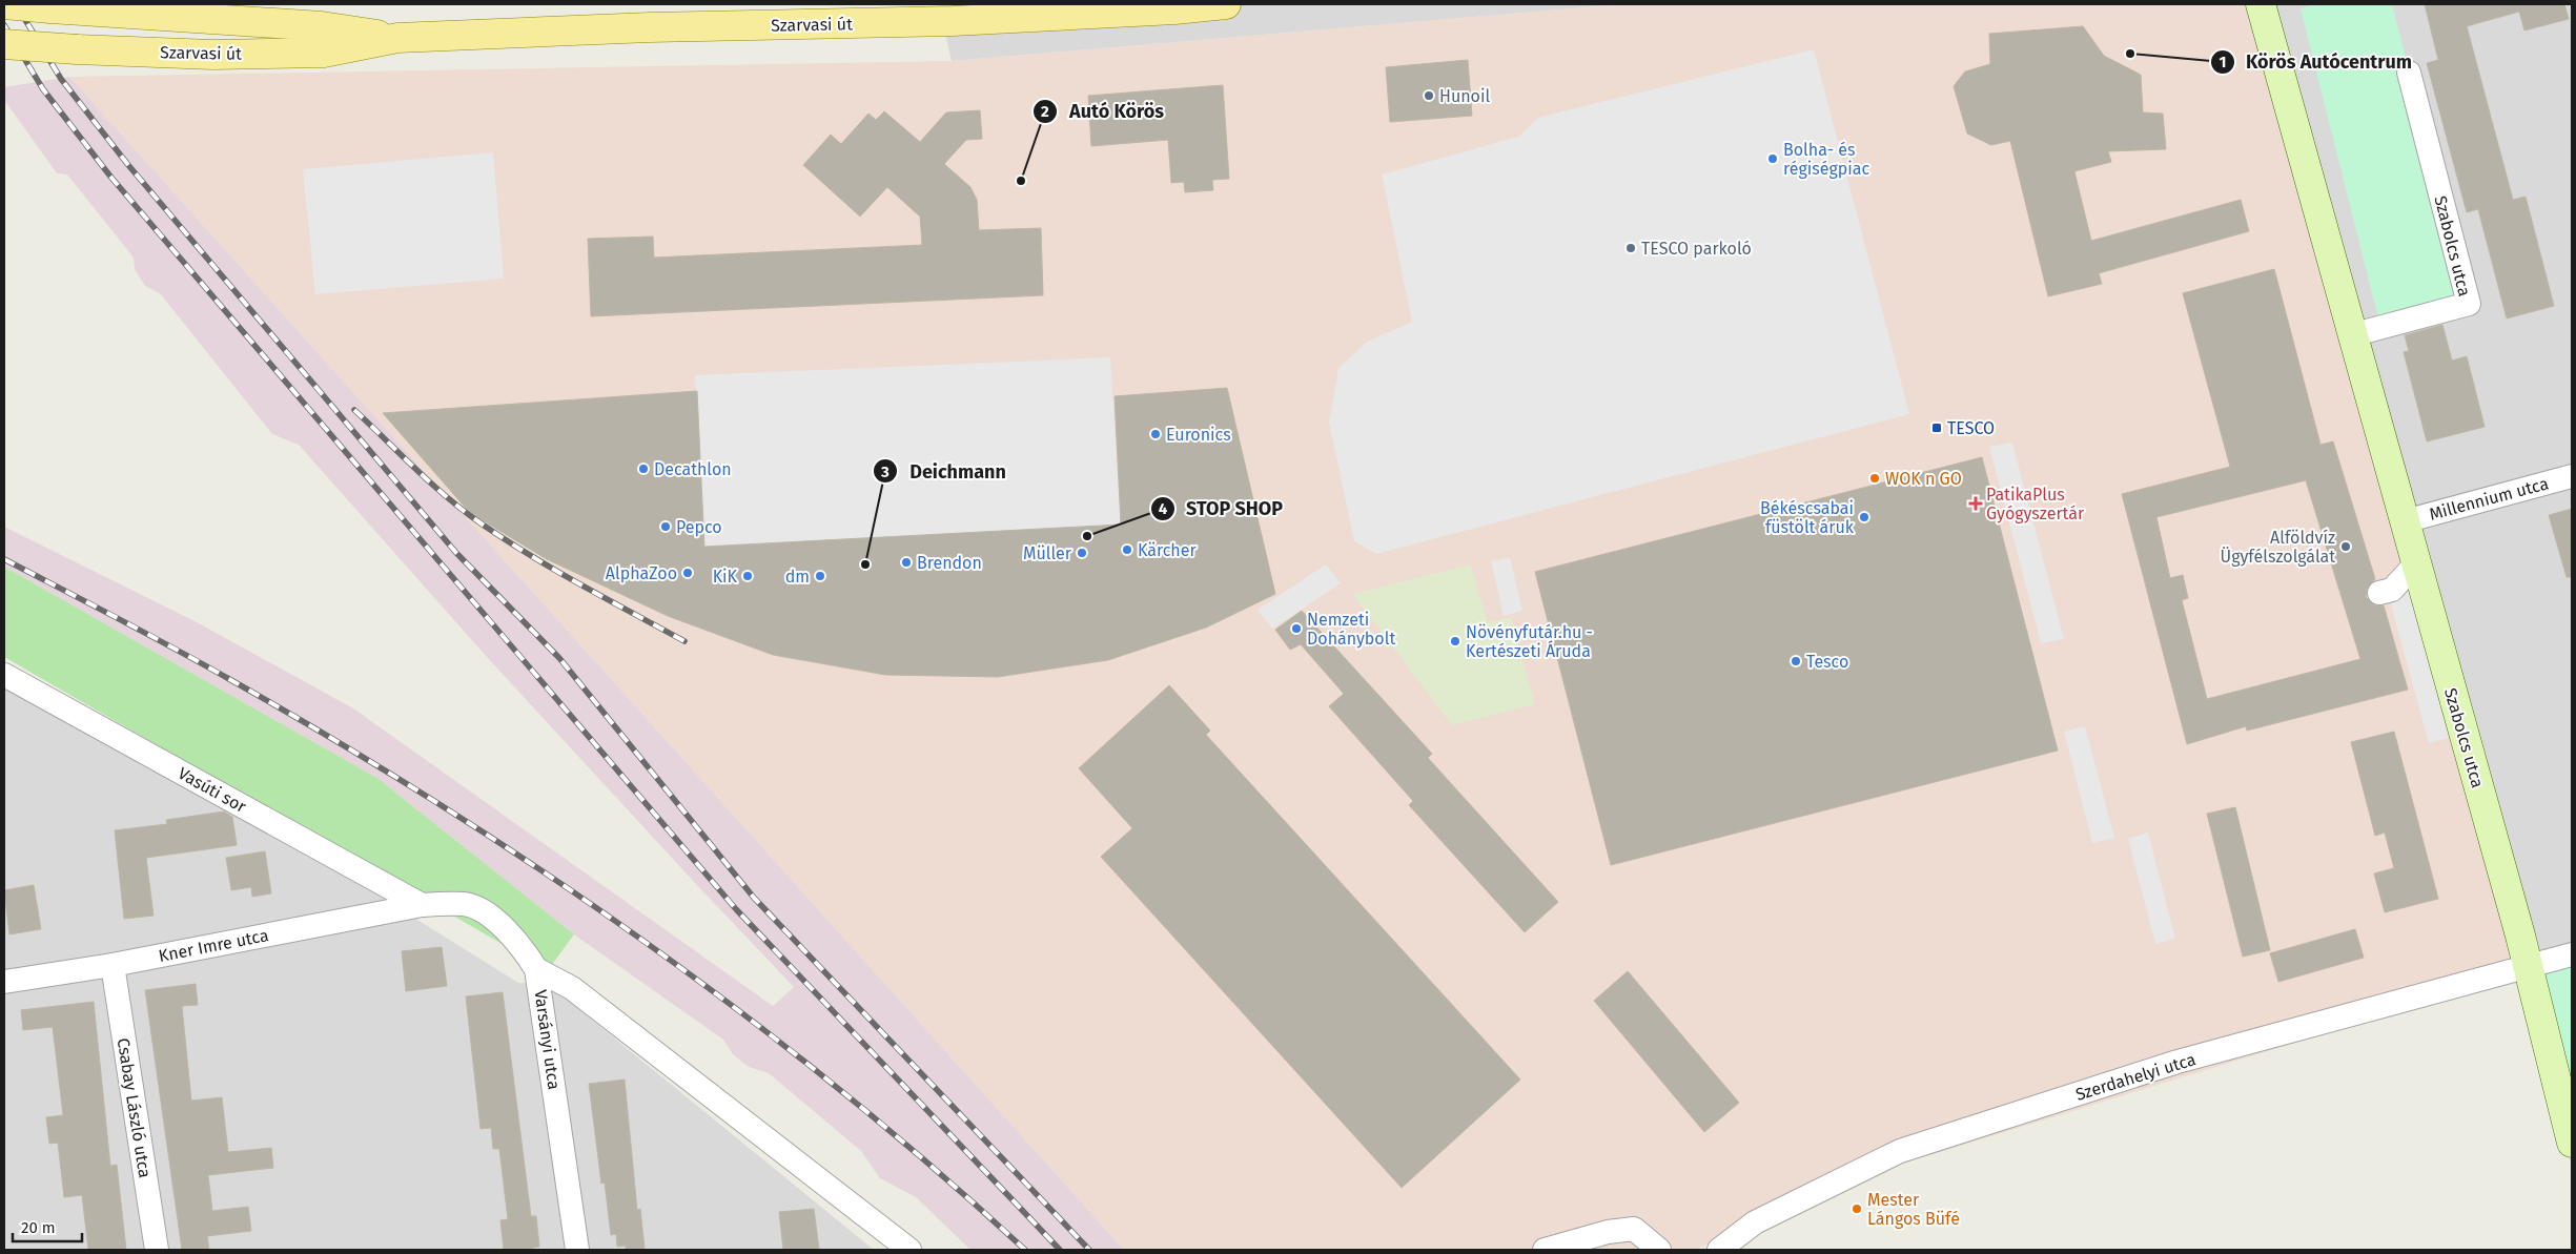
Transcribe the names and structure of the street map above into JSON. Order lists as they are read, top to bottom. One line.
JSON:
{"streets":{"main road":["Szarvasi út"],"street":["Szabolcs utca","Millennium utca","Vasúti sor","Kner Imre utca","Varsányi utca","Szerdahelyi utca","Csabay László utca"]},"crossings":[["Szabolcs utca","Millennium utca"],["Szabolcs utca","Szerdahelyi utca"],["Vasúti sor","Kner Imre utca"],["Vasúti sor","Varsányi utca"],["Kner Imre utca","Varsányi utca"],["Kner Imre utca","Csabay László utca"]],"places":{"other":["Körös Autócentrum","Hunoil","Bolha- és régiségpiac","Autó Körös","TESCO parkoló","Euronics","Decathlon","WOK n GO","Békéscsabai füstölt áruk","Pepco","STOP SHOP","Alföldvíz Ügyfélszolgálat","Kärcher","Müller","Brendon","Deichmann","AlphaZoo","KiK","dm","Nemzeti Dohánybolt","Növényfutár.hu - Kertészeti Áruda","Tesco","Mester Lángos Büfé"],"transit":["TESCO"],"health":["PatikaPlus Gyógyszertár"]},"scale_bar":"20 m"}
